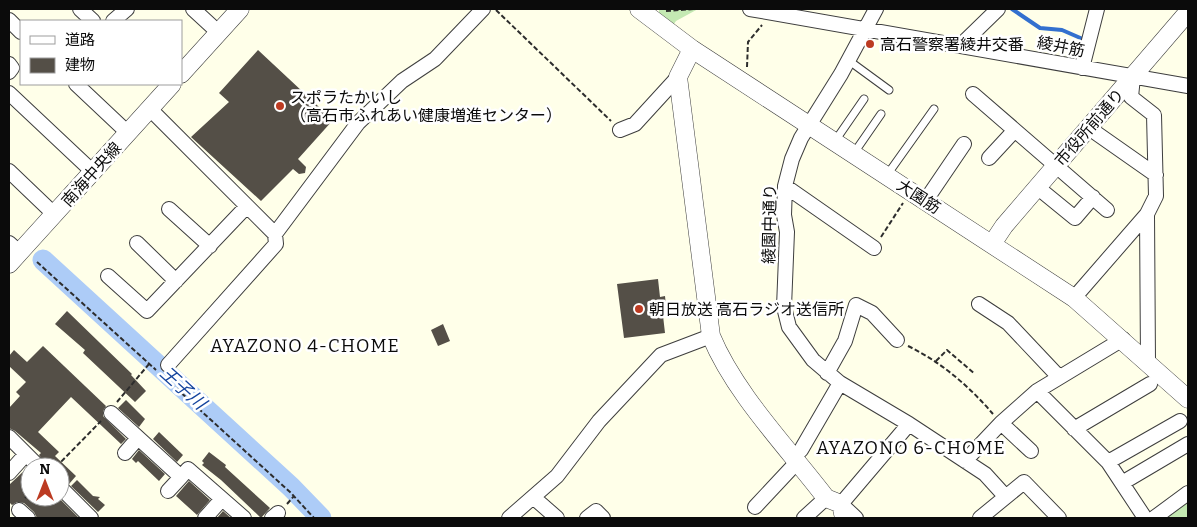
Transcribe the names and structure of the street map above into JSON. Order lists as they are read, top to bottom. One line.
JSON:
{"streets":{"street":["綾井筋","市役所前通り","南海中央線","大園筋","綾園中通り"]},"crossings":[["綾井筋","市役所前通り"],["綾井筋","綾園中通り"],["市役所前通り","大園筋"],["大園筋","綾園中通り"]],"districts":["AYAZONO 4-CHOME","AYAZONO 6-CHOME"],"water":["王子川"],"places":["高石警察署綾井交番","スポラたかいし （高石市ふれあい健康増進センター）","朝日放送 高石ラジオ送信所"],"legend":["道路","建物"],"north":"top"}
